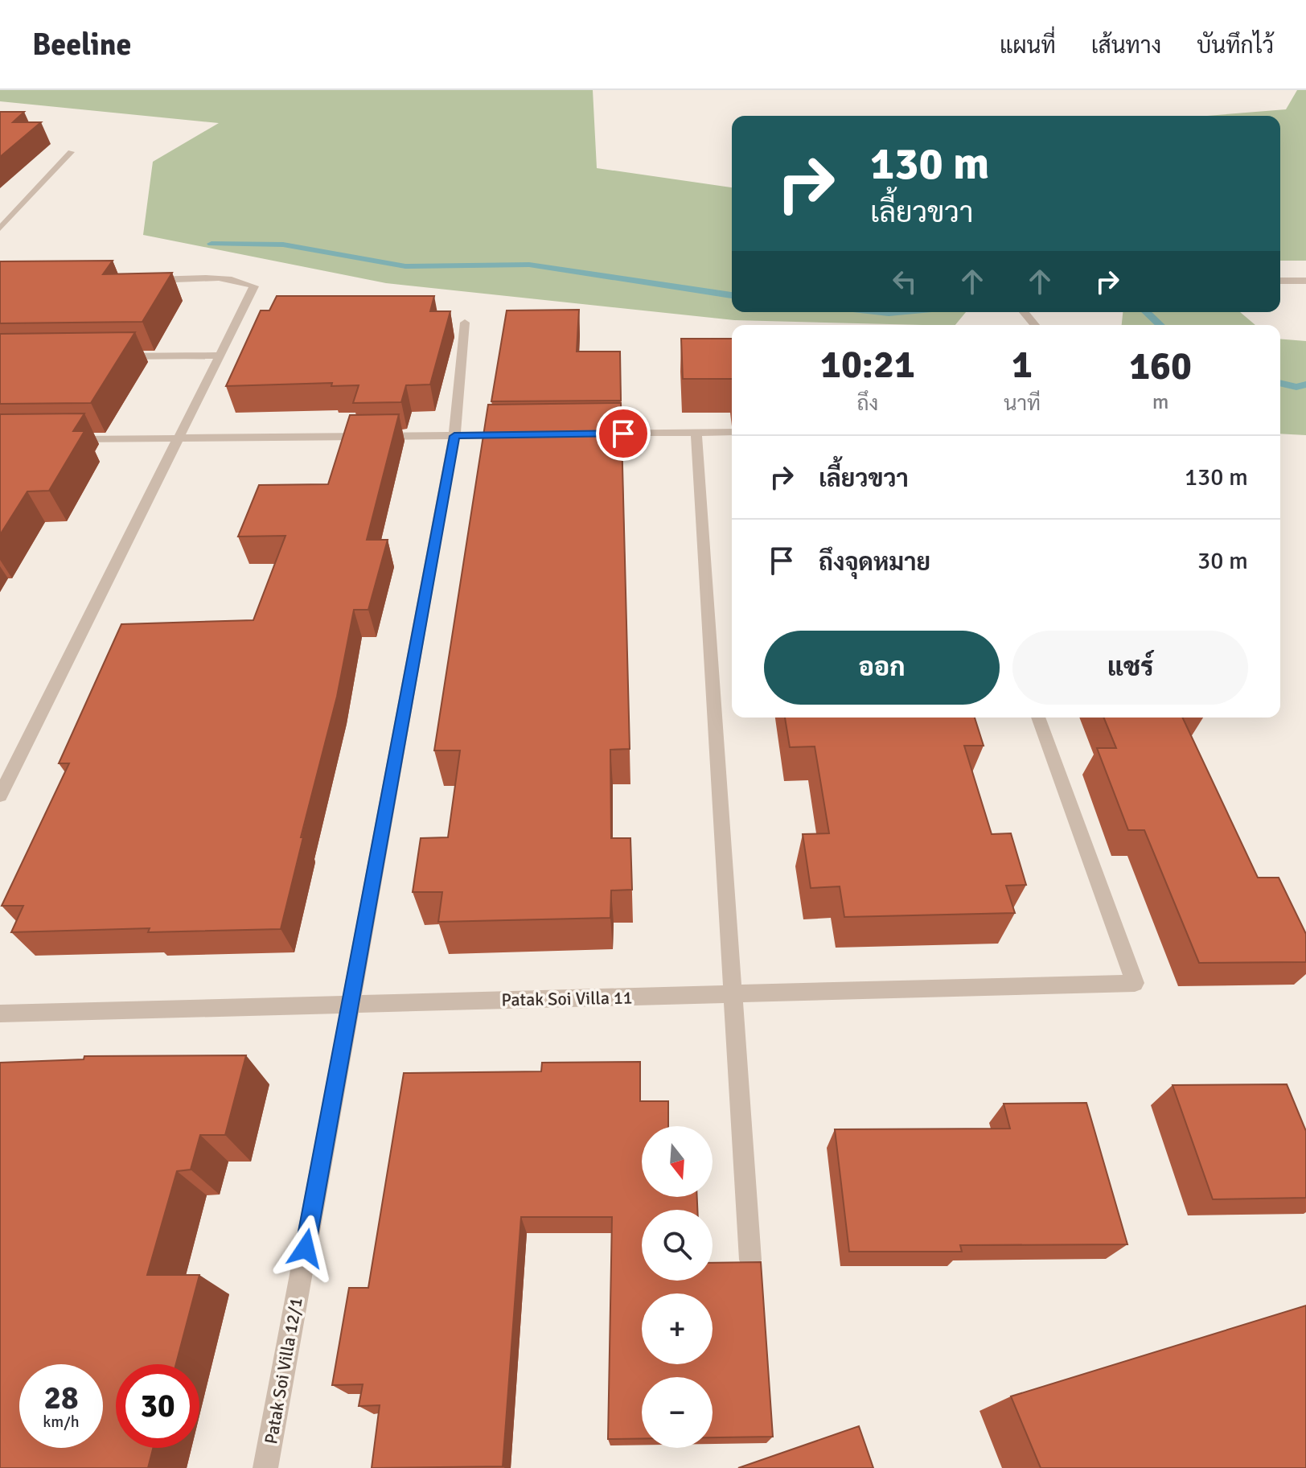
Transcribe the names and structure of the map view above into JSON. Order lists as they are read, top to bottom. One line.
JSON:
{"streets":{"street":["Patak Soi Villa 11","Patak Soi Villa 12/1"]},"crossings":[["Patak Soi Villa 11","Patak Soi Villa 12/1"]],"north":"bottom","page":{"header":"Beeline","nav":["แผนที่","เส้นทาง","บันทึกไว้"],"turn":["130 m","เลี้ยวขวา"],"eta":["10:21","ถึง","1","นาที","160","m"],"list":[{"name":"เลี้ยวขวา","value":"130 m"},{"name":"ถึงจุดหมาย","value":"30 m"}],"buttons":["ออก","แชร์"],"map_buttons":["+","−"],"speed":"28 km/h","limit":"30"}}
